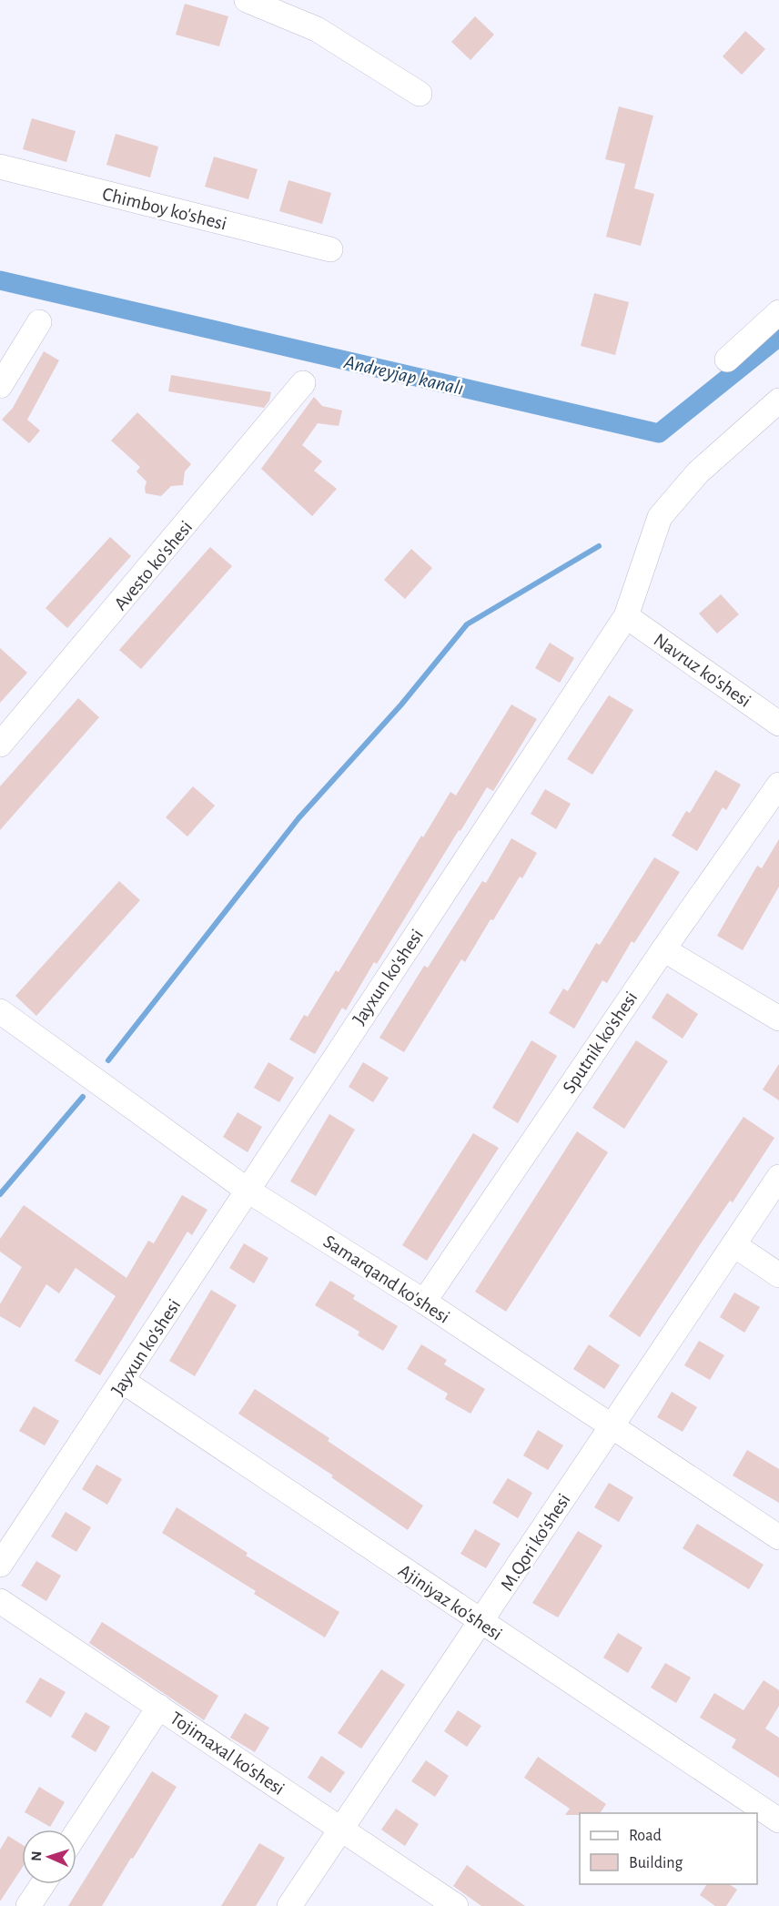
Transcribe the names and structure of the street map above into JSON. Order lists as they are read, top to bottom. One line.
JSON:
{"streets":{"street":["Chimboy ko'shesi","Avesto ko'shesi","Navruz ko'shesi","Jayxun ko'shesi","Sputnik ko'shesi","Samarqand ko'shesi","M.Qori ko'shesi","Ajiniyaz ko'shesi","Tojimaxal ko'shesi"]},"crossings":[["Navruz ko'shesi","Jayxun ko'shesi"],["Jayxun ko'shesi","Samarqand ko'shesi"],["Jayxun ko'shesi","Ajiniyaz ko'shesi"],["Sputnik ko'shesi","Samarqand ko'shesi"],["Samarqand ko'shesi","M.Qori ko'shesi"],["M.Qori ko'shesi","Ajiniyaz ko'shesi"],["M.Qori ko'shesi","Tojimaxal ko'shesi"]],"water":["Andreyjap kanalı"],"legend":["Road","Building"],"north":"left"}
